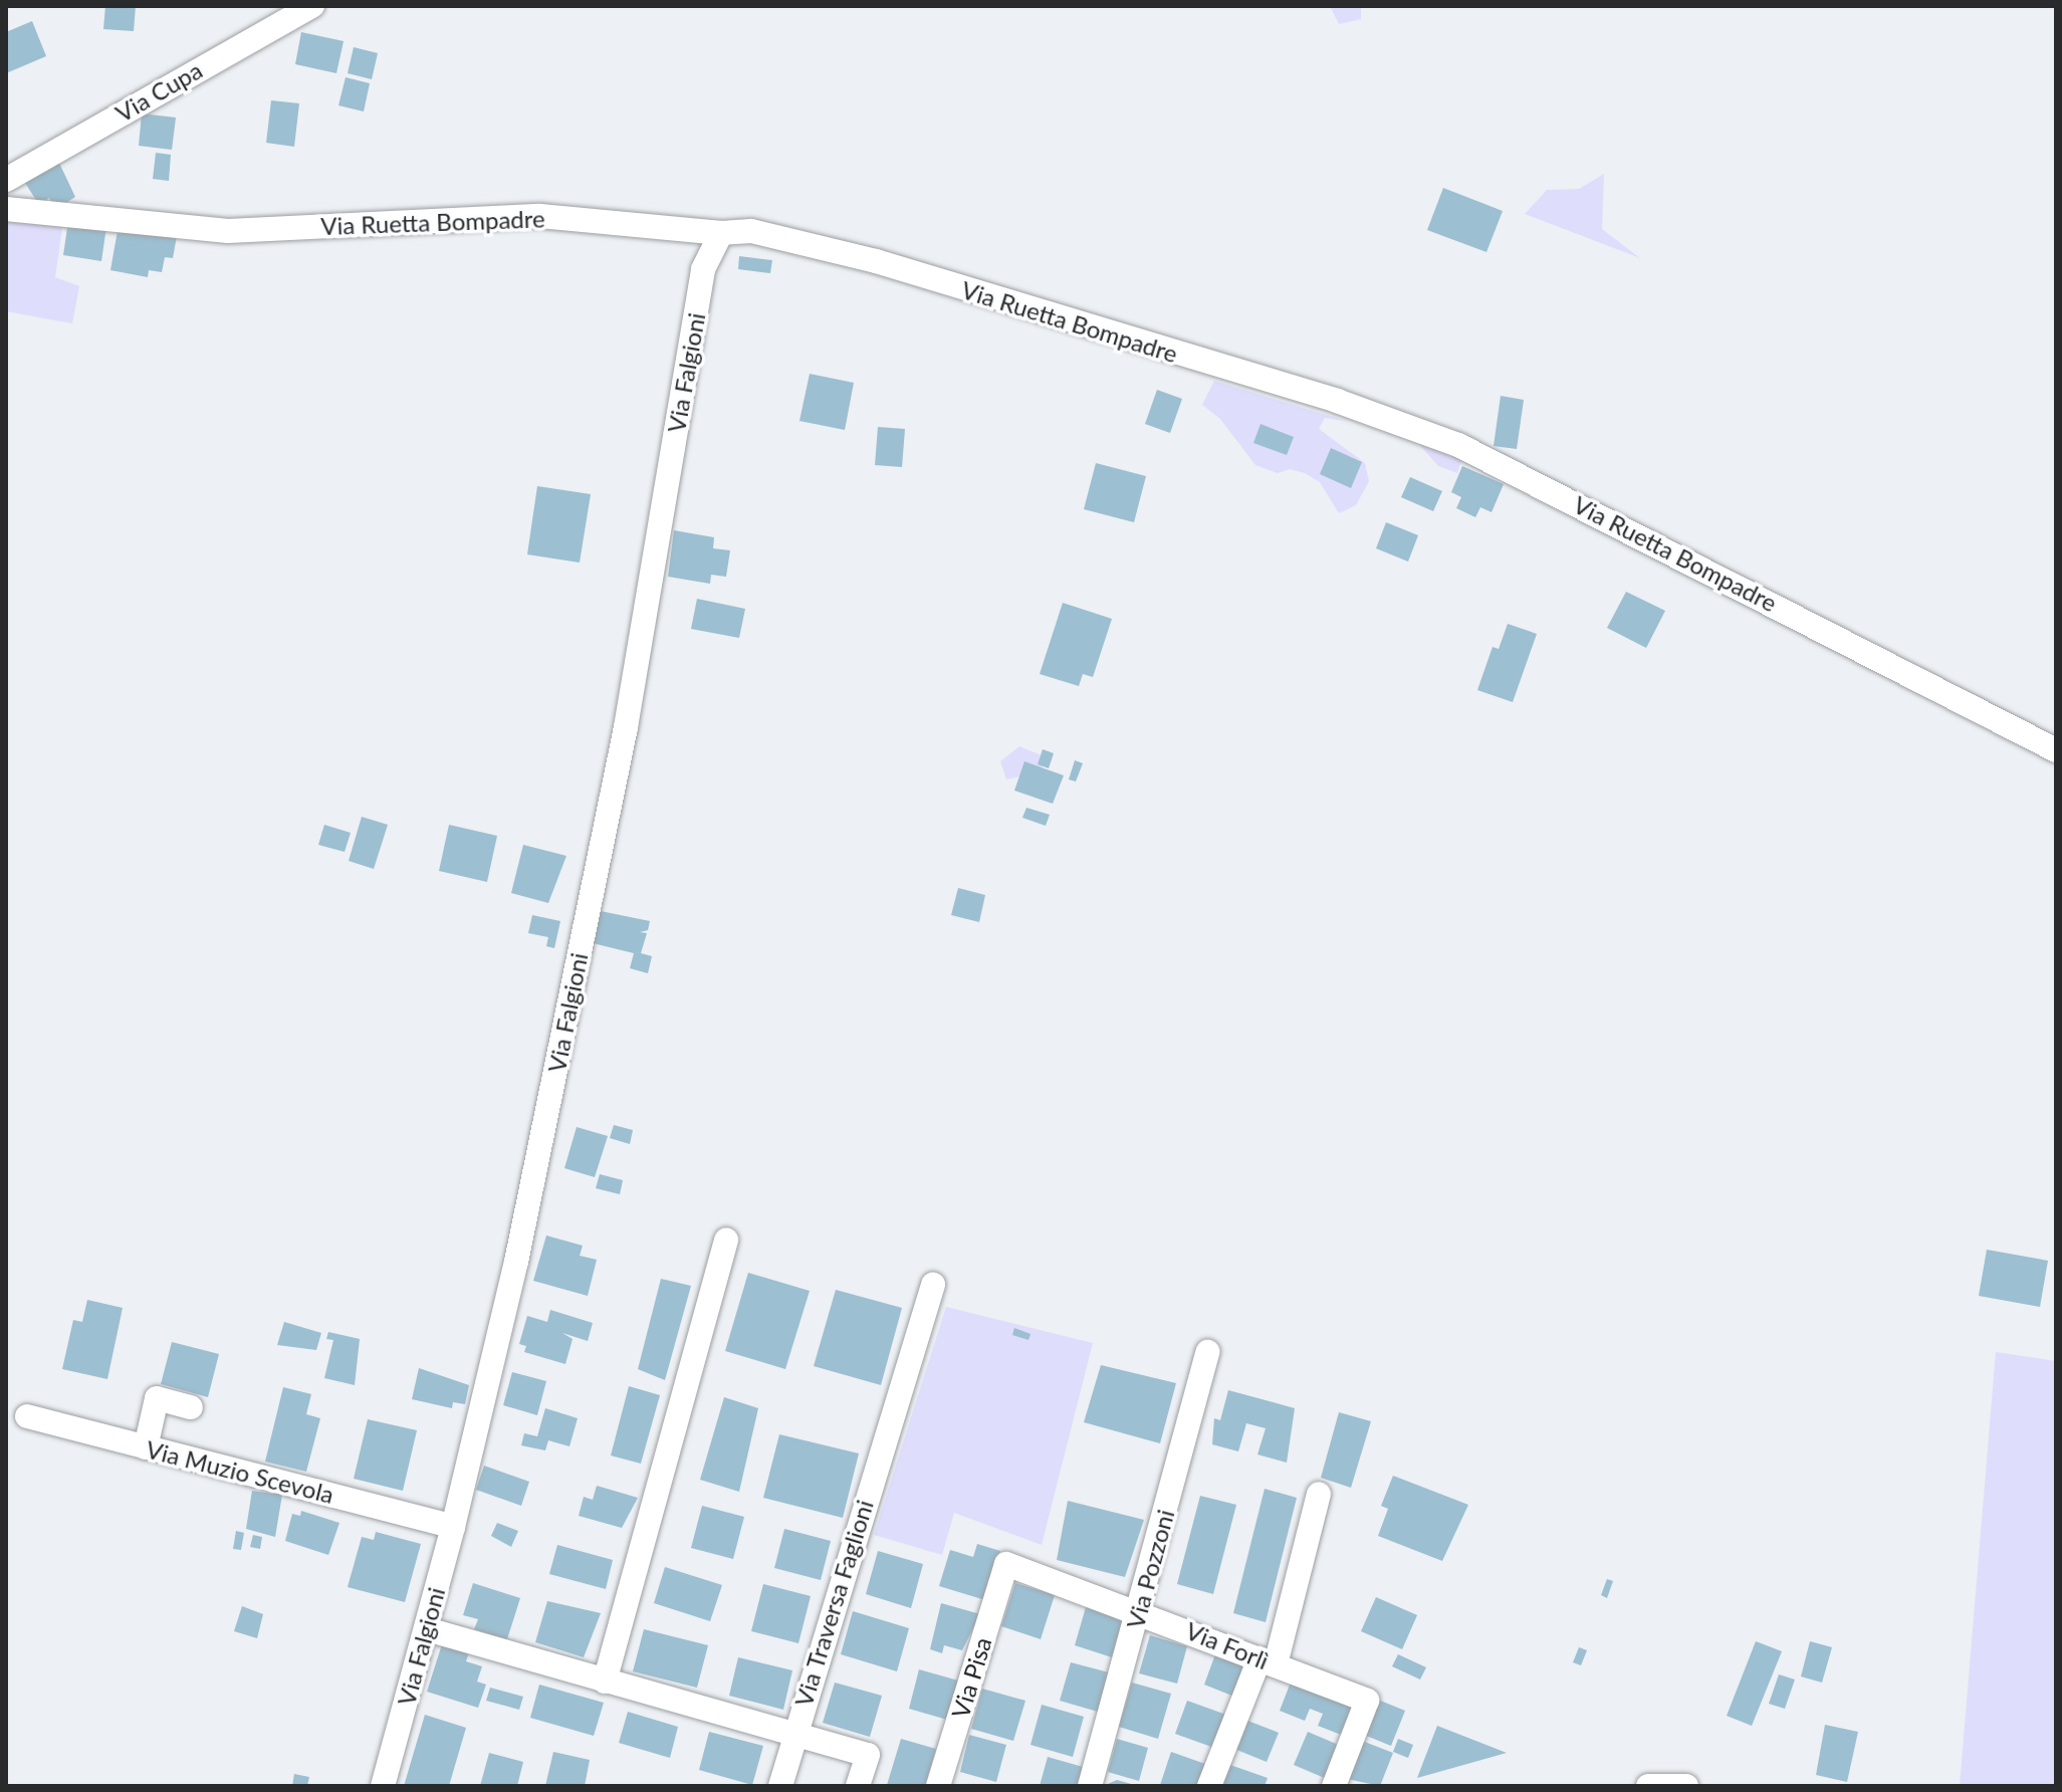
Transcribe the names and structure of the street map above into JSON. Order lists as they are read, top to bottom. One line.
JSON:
{"streets":{"street":["Via Cupa","Via Ruetta Bompadre","Via Falgioni","Via Muzio Scevola","Via Pozzoni","Via Traversa Faglioni","Via Forlì","Via Pisa"]},"crossings":[["Via Ruetta Bompadre","Via Falgioni"],["Via Falgioni","Via Muzio Scevola"],["Via Falgioni","Via Traversa Faglioni"],["Via Pozzoni","Via Forlì"],["Via Forlì","Via Pisa"]]}
